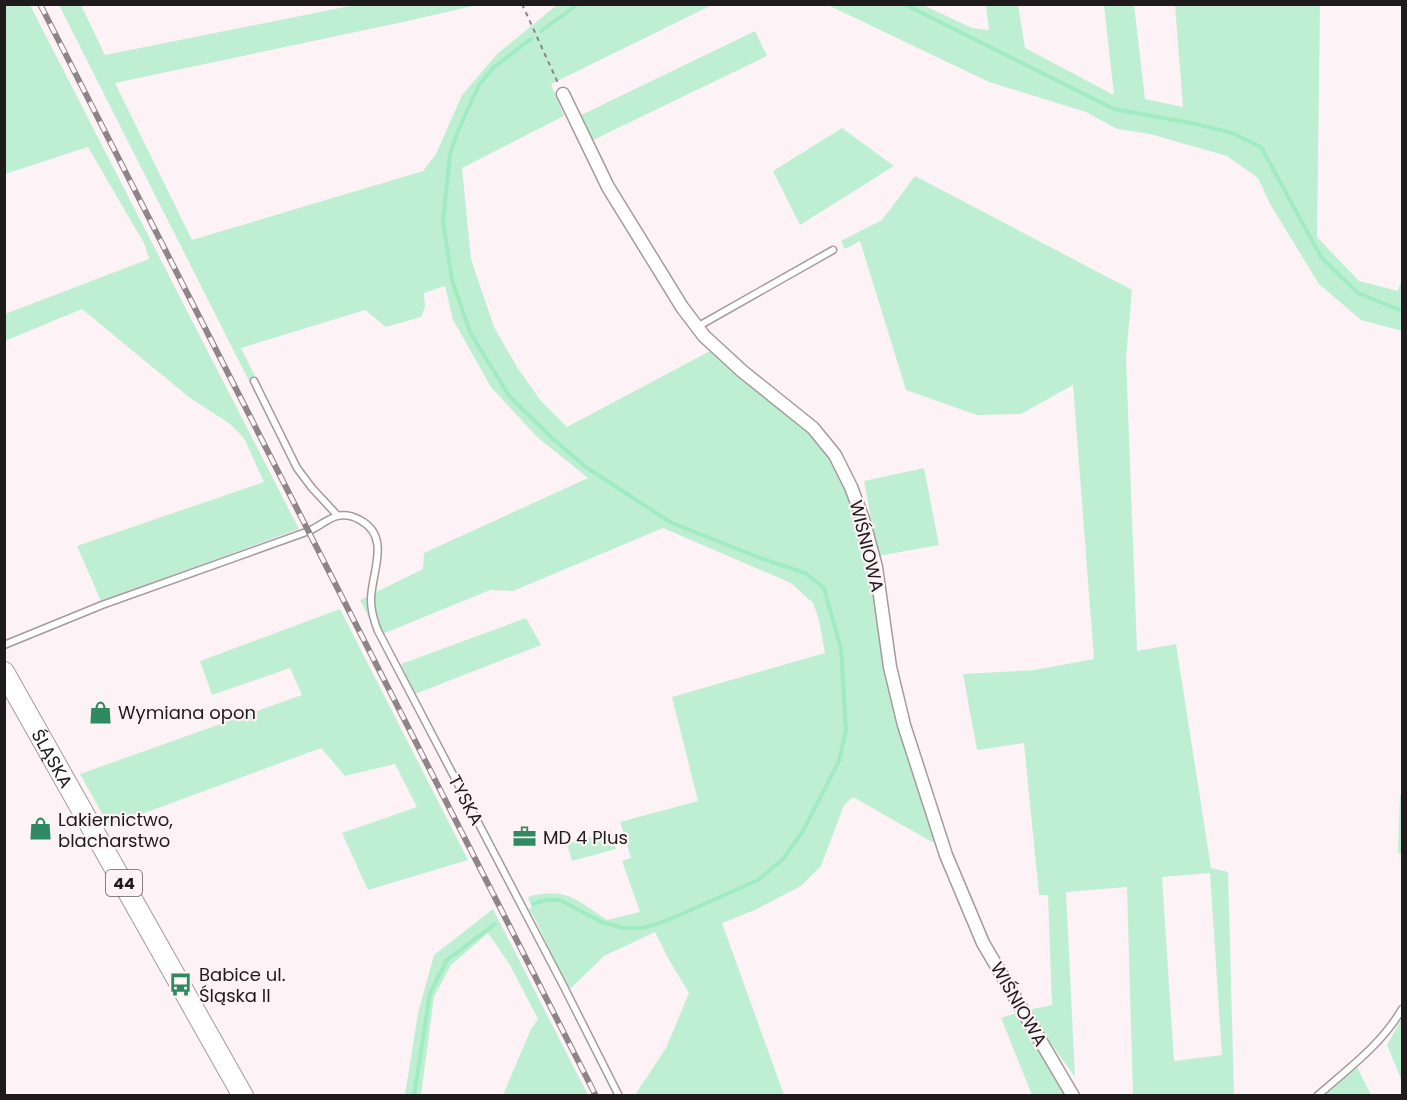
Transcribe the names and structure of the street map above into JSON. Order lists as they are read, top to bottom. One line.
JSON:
{"streets":{"main road":["ŚLĄSKA","44"],"street":["WIŚNIOWA"],"lane":["TYSKA"]},"places":{"shop":["Wymiana opon","Lakiernictwo, blacharstwo"],"office":["MD 4 Plus"],"bus stop":["Babice ul. Śląska II"]}}
